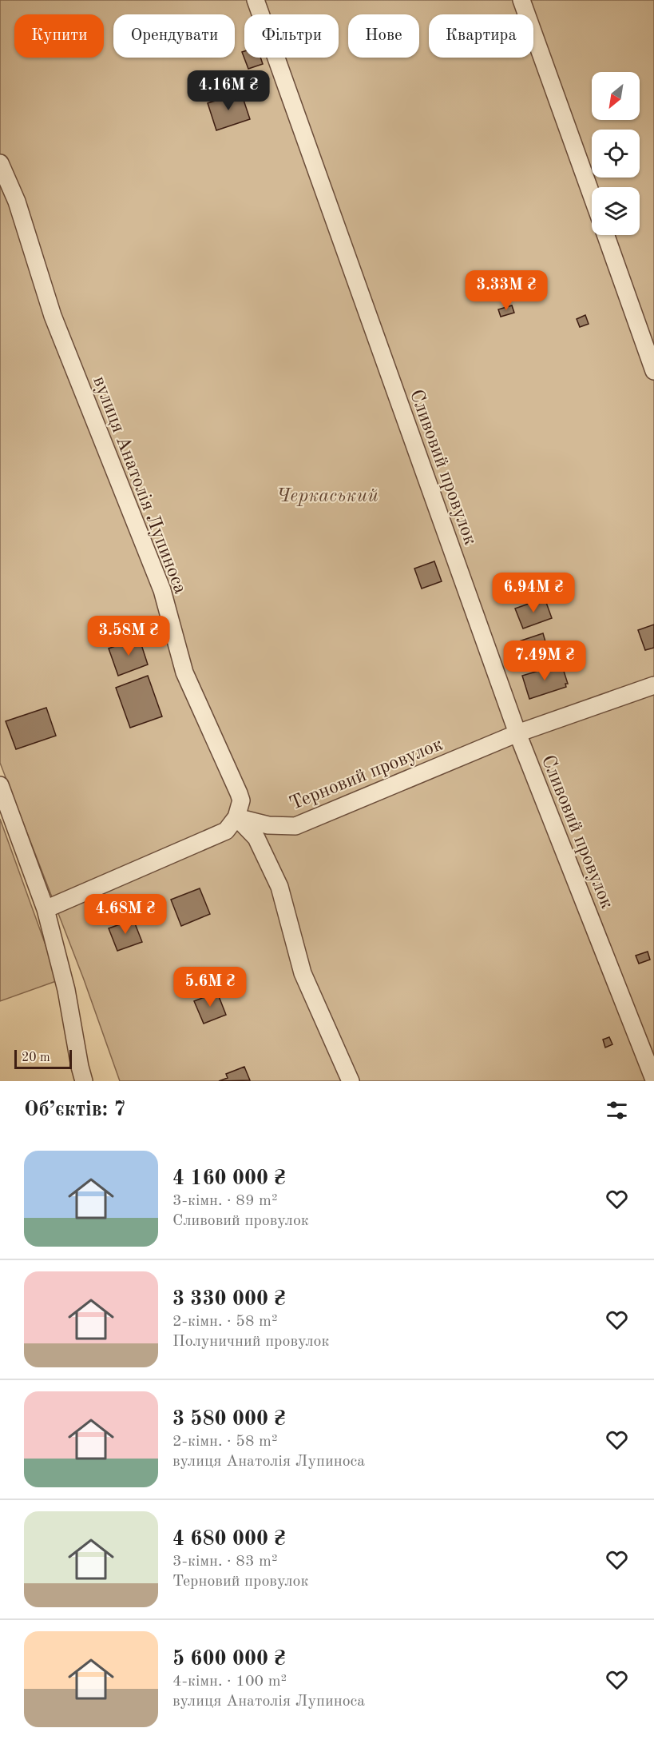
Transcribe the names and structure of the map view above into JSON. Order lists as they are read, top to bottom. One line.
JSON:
{"streets":{"street":["Сливовий провулок","вулиця Анатолія Лупиноса","Терновий провулок"]},"crossings":[["Сливовий провулок","Терновий провулок"],["вулиця Анатолія Лупиноса","Терновий провулок"]],"parks":["Черкаський"],"scale_bar":"20 m","north":"bottom left","page":{"chip":["Купити","Орендувати","Фільтри","Нове","Квартира"],"price":["4.16M ₴","3.33M ₴","6.94M ₴","3.58M ₴","7.49M ₴","4.68M ₴","5.6M ₴"],"scale":"20 m","heading":"Об’єктів: 7","list":[{"name":"4 160 000 ₴","note":"3-кімн. · 89 m² · Сливовий провулок"},{"name":"3 330 000 ₴","note":"2-кімн. · 58 m² · Полуничний провулок"},{"name":"3 580 000 ₴","note":"2-кімн. · 58 m² · вулиця Анатолія Лупиноса"},{"name":"4 680 000 ₴","note":"3-кімн. · 83 m² · Терновий провулок"},{"name":"5 600 000 ₴","note":"4-кімн. · 100 m² · вулиця Анатолія Лупиноса"}]}}
